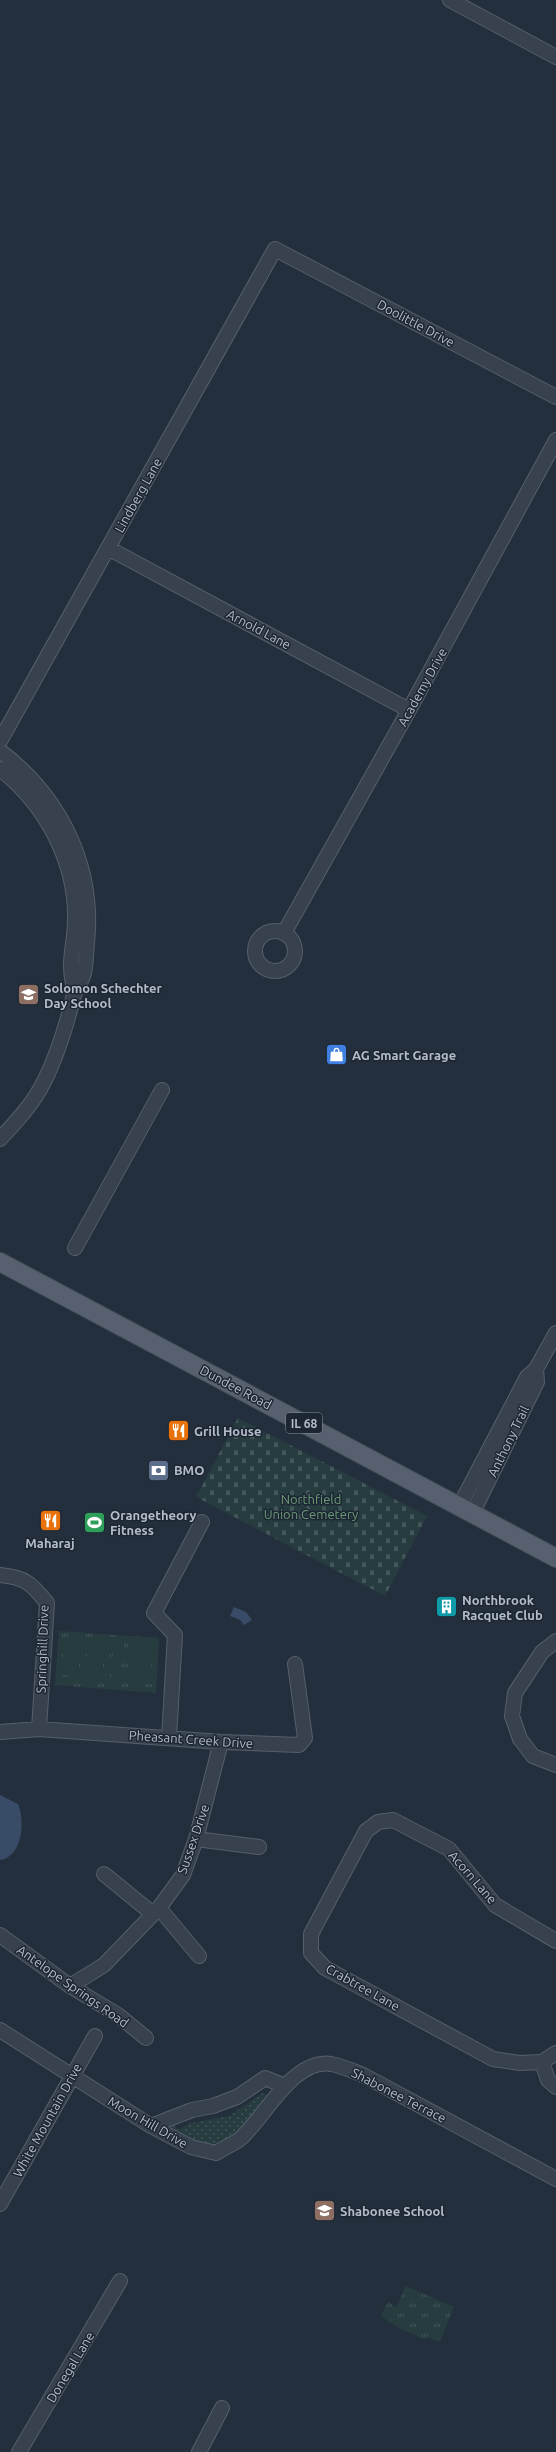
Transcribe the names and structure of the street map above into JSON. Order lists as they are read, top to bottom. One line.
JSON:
{"streets":{"main road":["Dundee Road","IL 68"],"street":["Doolittle Drive","Lindberg Lane","Arnold Lane","Academy Drive","Anthony Trail","Springhill Drive","Pheasant Creek Drive","Sussex Drive","Acorn Lane","Antelope Springs Road","Crabtree Lane","Shabonee Terrace","White Mountain Drive","Moon Hill Drive","Donegal Lane"]},"crossings":[["Doolittle Drive","Lindberg Lane"],["Lindberg Lane","Arnold Lane"],["Arnold Lane","Academy Drive"],["Dundee Road","Anthony Trail"],["Springhill Drive","Pheasant Creek Drive"],["Pheasant Creek Drive","Sussex Drive"],["Sussex Drive","Antelope Springs Road"],["Acorn Lane","Crabtree Lane"],["Shabonee Terrace","Moon Hill Drive"],["White Mountain Drive","Moon Hill Drive"]],"parks":["Northfield Union Cemetery"],"places":{"school or university":["Solomon Schechter Day School","Shabonee School"],"shop":["AG Smart Garage"],"restaurant":["Grill House","Maharaj"],"bank":["BMO"],"sports":["Orangetheory Fitness"],"building":["Northbrook Racquet Club"]}}
